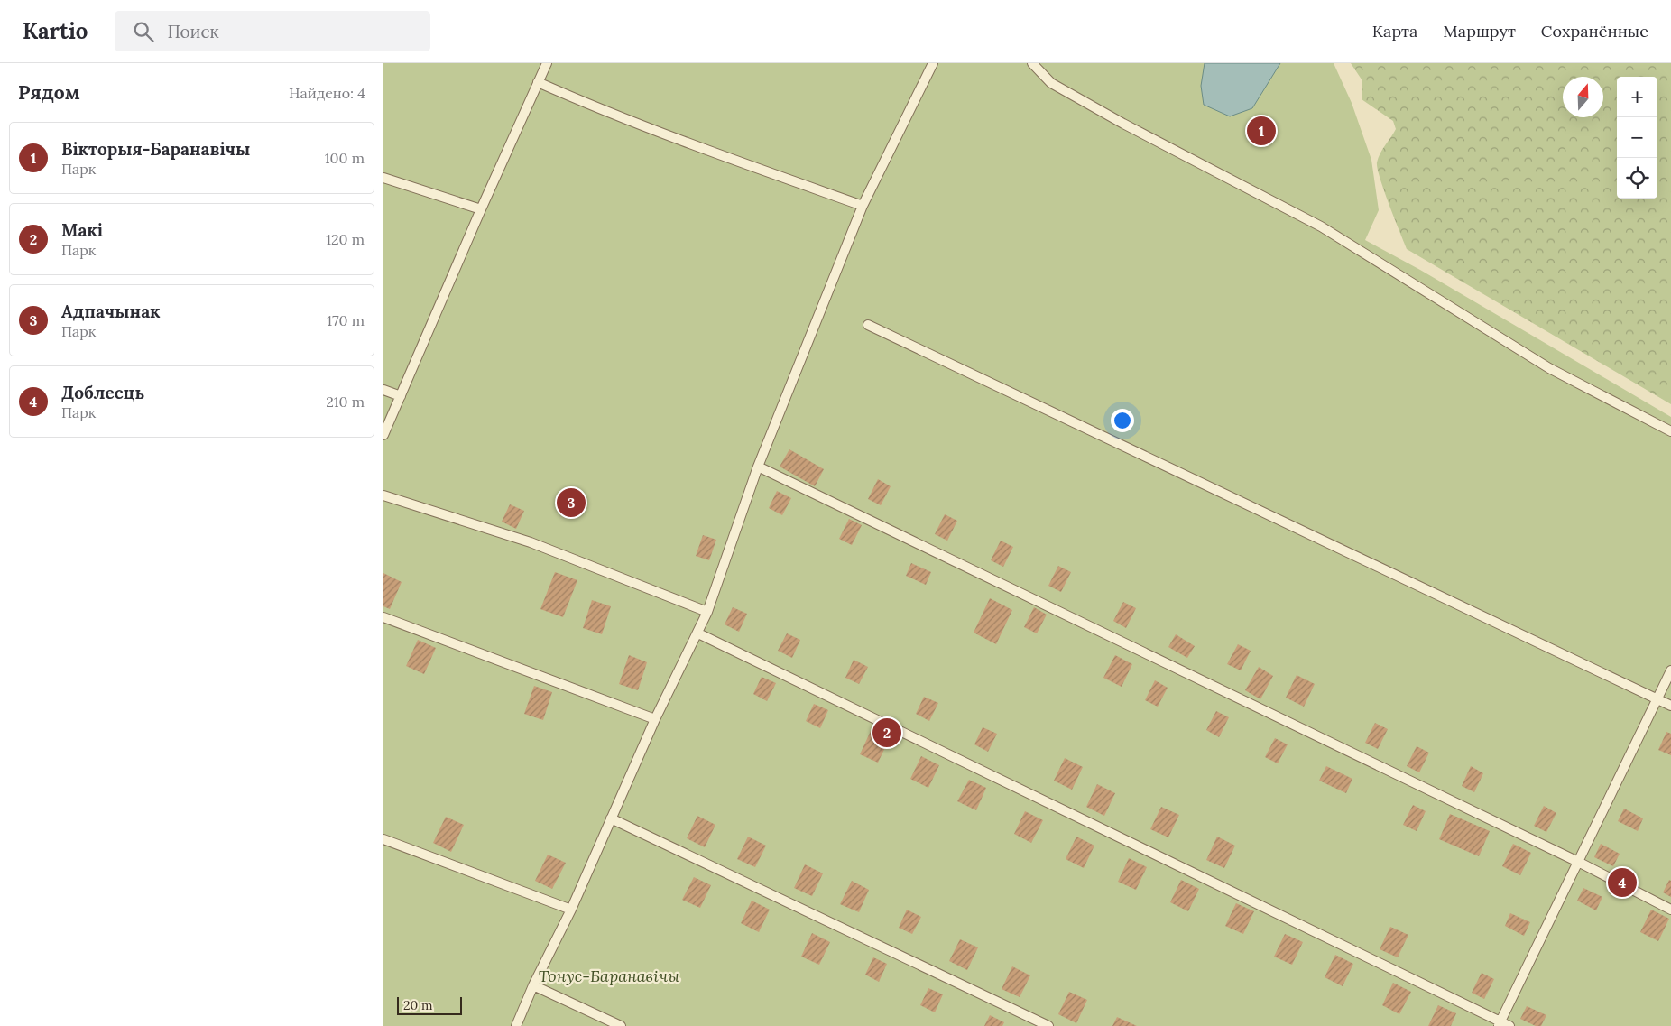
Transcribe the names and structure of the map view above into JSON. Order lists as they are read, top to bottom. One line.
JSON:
{"parks":["Тонус-Баранавічы"],"scale_bar":"20 m","north":"top","page":{"header":"Kartio","search":"Поиск","nav":["Карта","Маршрут","Сохранённые"],"heading":["Рядом","Найдено: 4"],"map_buttons":["+","−"],"pins":["1","3","2","4"],"list":[{"mark":"1","name":"Вікторыя-Баранавічы","note":"Парк","value":"100 m"},{"mark":"2","name":"Макі","note":"Парк","value":"120 m"},{"mark":"3","name":"Адпачынак","note":"Парк","value":"170 m"},{"mark":"4","name":"Доблесць","note":"Парк","value":"210 m"}],"scale":"20 m"}}
